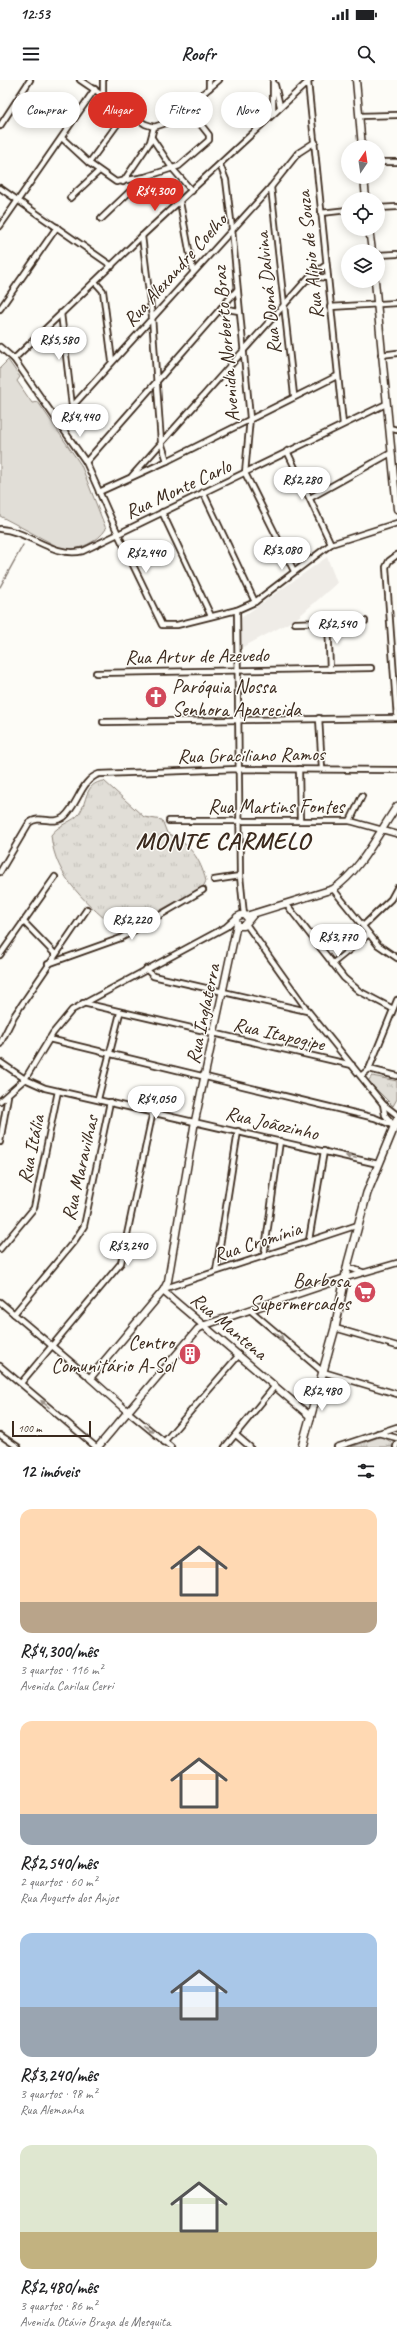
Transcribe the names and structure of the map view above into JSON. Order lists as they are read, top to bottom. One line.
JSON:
{"streets":{"street":["Rua Alípio de Souza","Rua Alexandre Coelho","Rua Doná Dalvina","Avenida Norberto Braz","Rua Monte Carlo","Rua Artur de Azevedo","Rua Graciliano Ramos","Rua Martins Fontes","Rua Inglaterra","Rua Itapogipe","Rua Joãozinho","Rua Itália","Rua Maravilhas","Rua Cromínia","Rua Mantena"]},"crossings":[["Rua Alípio de Souza","Rua Alexandre Coelho"],["Rua Alípio de Souza","Rua Monte Carlo"],["Rua Alexandre Coelho","Rua Doná Dalvina"],["Rua Alexandre Coelho","Avenida Norberto Braz"],["Avenida Norberto Braz","Rua Monte Carlo"],["Rua Inglaterra","Rua Itapogipe"],["Rua Inglaterra","Rua Joãozinho"],["Rua Inglaterra","Rua Cromínia"],["Rua Inglaterra","Rua Mantena"],["Rua Joãozinho","Rua Itália"],["Rua Joãozinho","Rua Maravilhas"],["Rua Cromínia","Rua Mantena"]],"districts":["MONTE CARMELO"],"places":{"church":["Paróquia Nossa Senhora Aparecida"],"supermarket":["Barbosa Supermercados"],"building":["Centro Comunitário A-Sol"]},"scale_bar":"100 m","north":"top","page":{"status":"12:53","header":"Roofr","chip":["Comprar","Alugar","Filtros","Novo"],"price":["R$4,300","R$5,580","R$4,440","R$2,280","R$3,080","R$2,440","R$2,540","R$2,220","R$3,770","R$4,050","R$3,240","R$2,480"],"scale":"100 m","heading":"12 imóveis","list":[{"name":"R$4,300/mês","note":"3 quartos · 116 m² · Avenida Carilau Cerri"},{"name":"R$2,540/mês","note":"2 quartos · 60 m² · Rua Augusto dos Anjos"},{"name":"R$3,240/mês","note":"3 quartos · 98 m² · Rua Alemanha"},{"name":"R$2,480/mês","note":"3 quartos · 86 m² · Avenida Otávio Braga de Mesquita"}]}}
